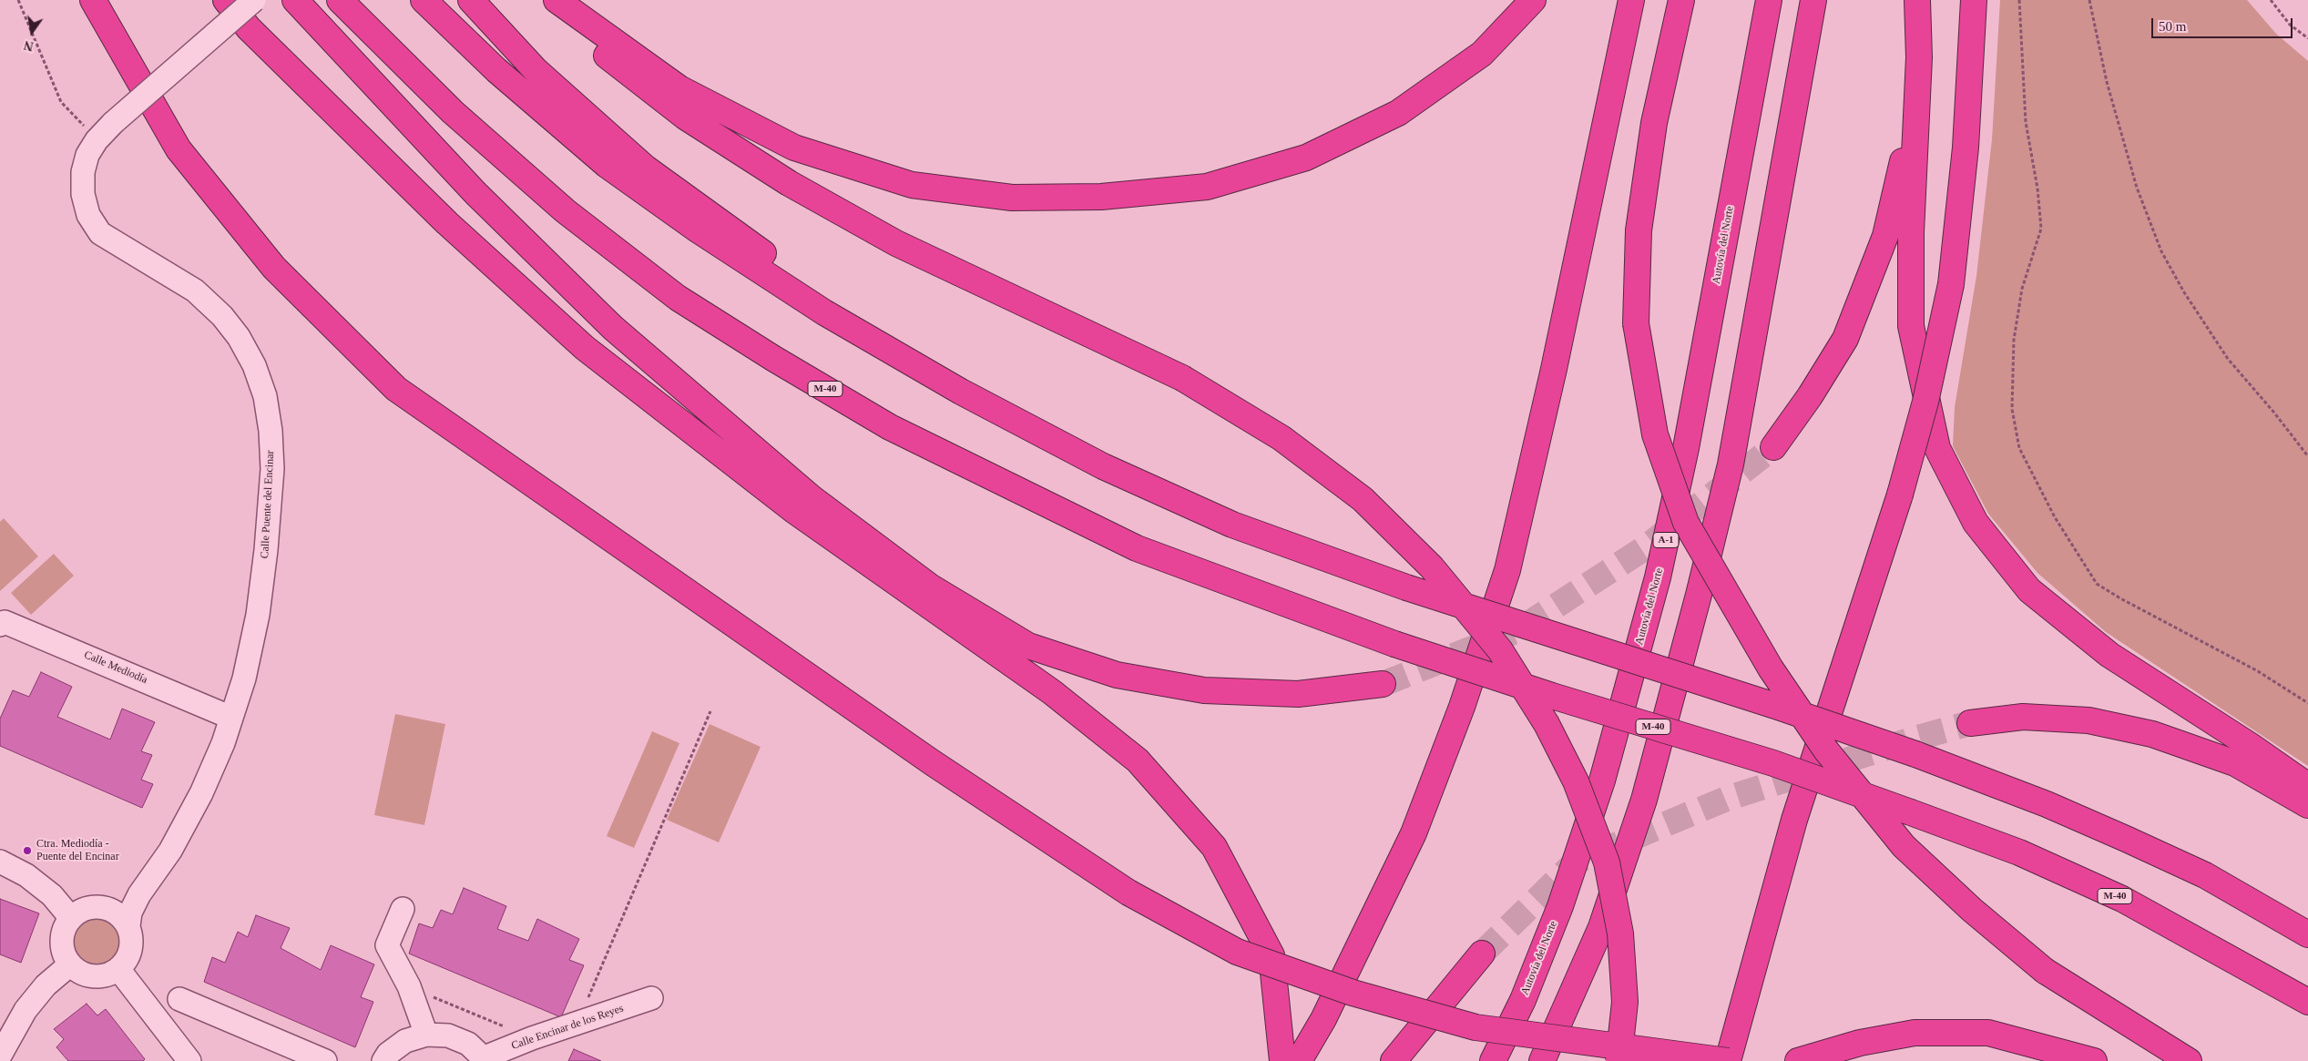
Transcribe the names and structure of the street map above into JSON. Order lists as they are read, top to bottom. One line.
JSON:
{"streets":{"highway":["Autovía del Norte","M-40","A-1"],"street":["Calle Puente del Encinar","Calle Mediodía","Calle Encinar de los Reyes"]},"crossings":[["Calle Puente del Encinar","Calle Mediodía"]],"places":["Ctra. Mediodía - Puente del Encinar"],"scale_bar":"50 m","north":"bottom"}
